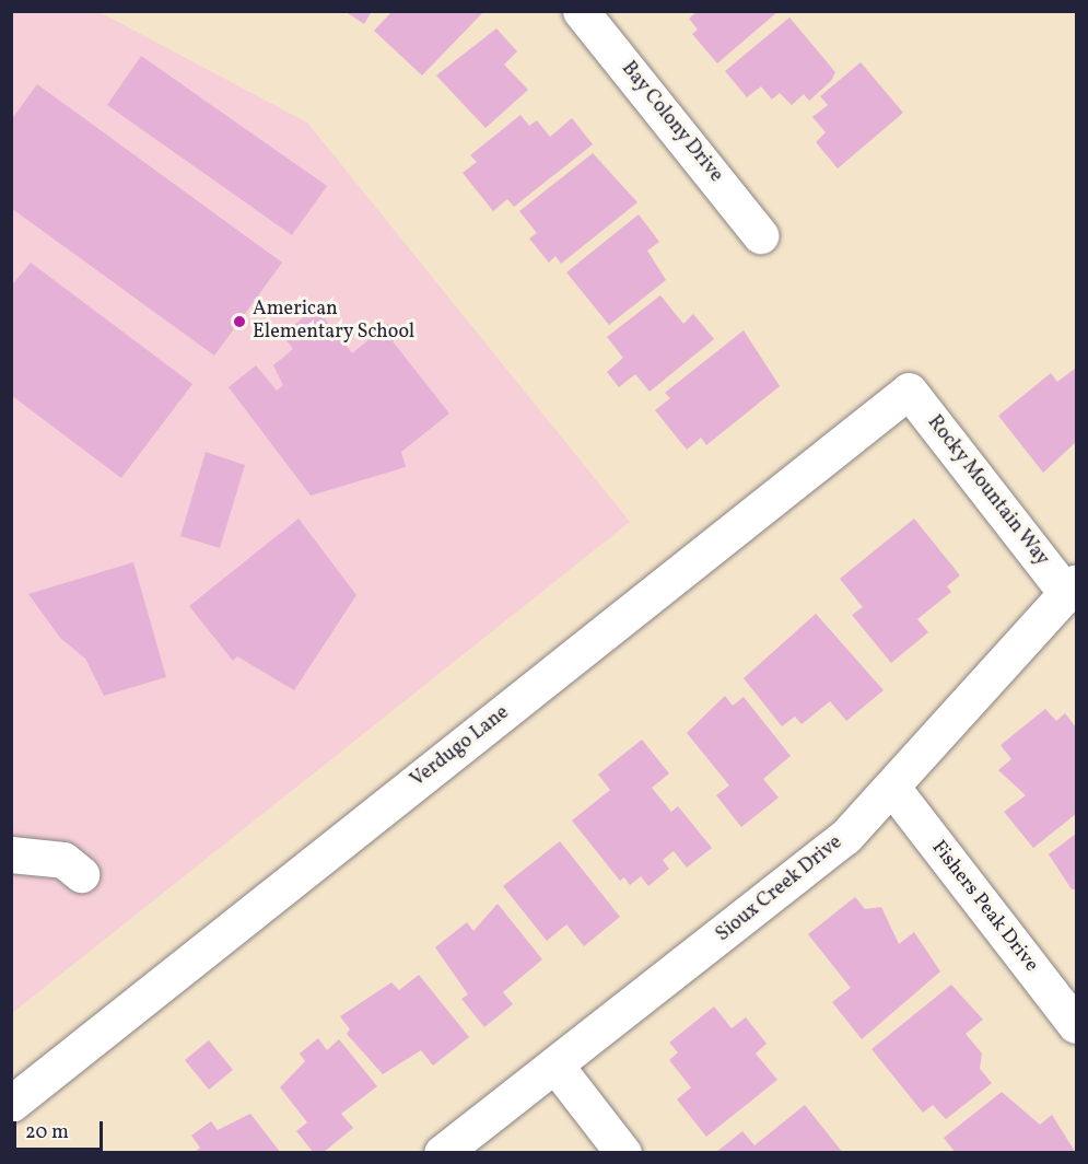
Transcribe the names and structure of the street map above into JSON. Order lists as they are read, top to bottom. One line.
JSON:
{"streets":{"street":["Bay Colony Drive","Rocky Mountain Way","Verdugo Lane","Sioux Creek Drive","Fishers Peak Drive"]},"crossings":[["Rocky Mountain Way","Verdugo Lane"],["Rocky Mountain Way","Sioux Creek Drive"],["Sioux Creek Drive","Fishers Peak Drive"]],"places":["American Elementary School"],"scale_bar":"20 m"}
